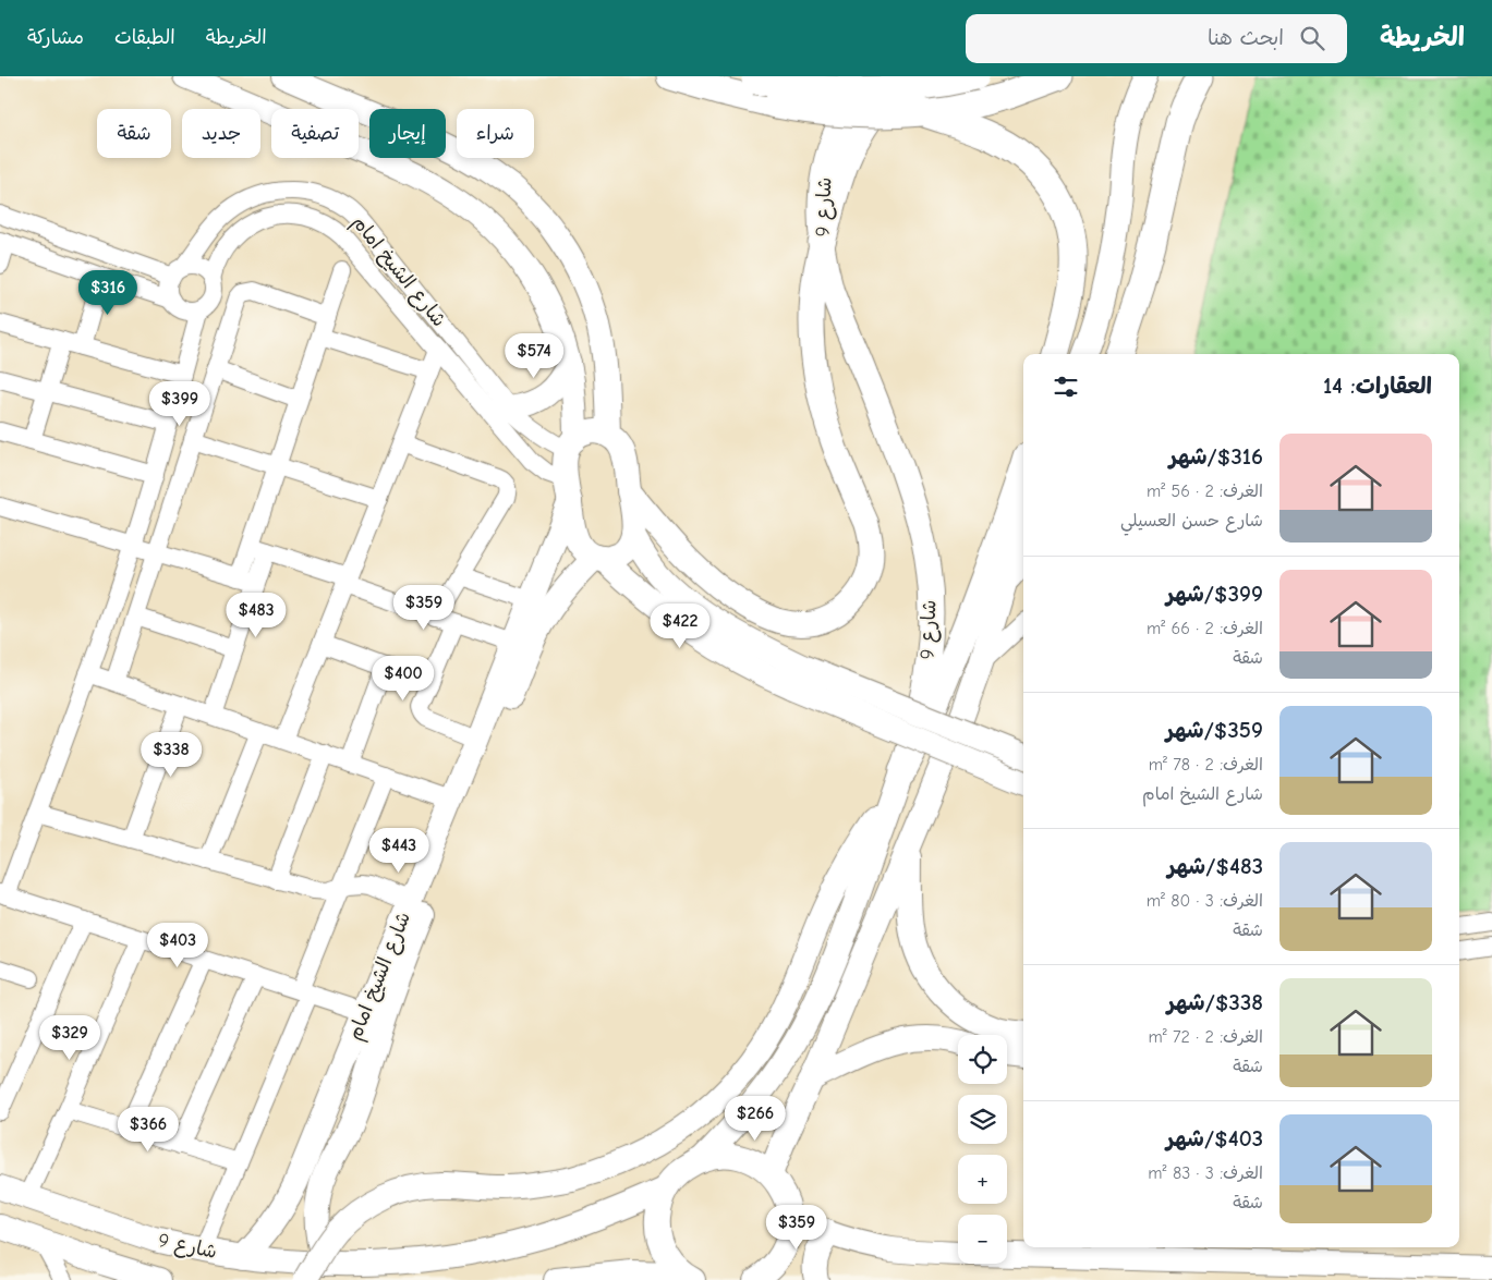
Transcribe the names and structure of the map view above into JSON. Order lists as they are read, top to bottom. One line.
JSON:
{"streets":{"main road":["شارع 9","شارع الشيخ امام"]},"crossings":[["شارع 9","شارع الشيخ امام"]],"page":{"header":"الخريطة","search":"ابحث هنا","nav":["الخريطة","الطبقات","مشاركة"],"chip":["شراء","إيجار","تصفية","جديد","شقة"],"price":["$316","$574","$399","$359","$483","$422","$400","$338","$443","$403","$329","$266","$366","$359"],"heading":"العقارات: 14","list":[{"name":"$316/شهر","note":"الغرف: 2 · 56 m² · شارع حسن العسيلي"},{"name":"$399/شهر","note":"الغرف: 2 · 66 m² · شقة"},{"name":"$359/شهر","note":"الغرف: 2 · 78 m² · شارع الشيخ امام"},{"name":"$483/شهر","note":"الغرف: 3 · 80 m² · شقة"},{"name":"$338/شهر","note":"الغرف: 2 · 72 m² · شقة"},{"name":"$403/شهر","note":"الغرف: 3 · 83 m² · شقة"}],"map_buttons":["+","−"]}}
